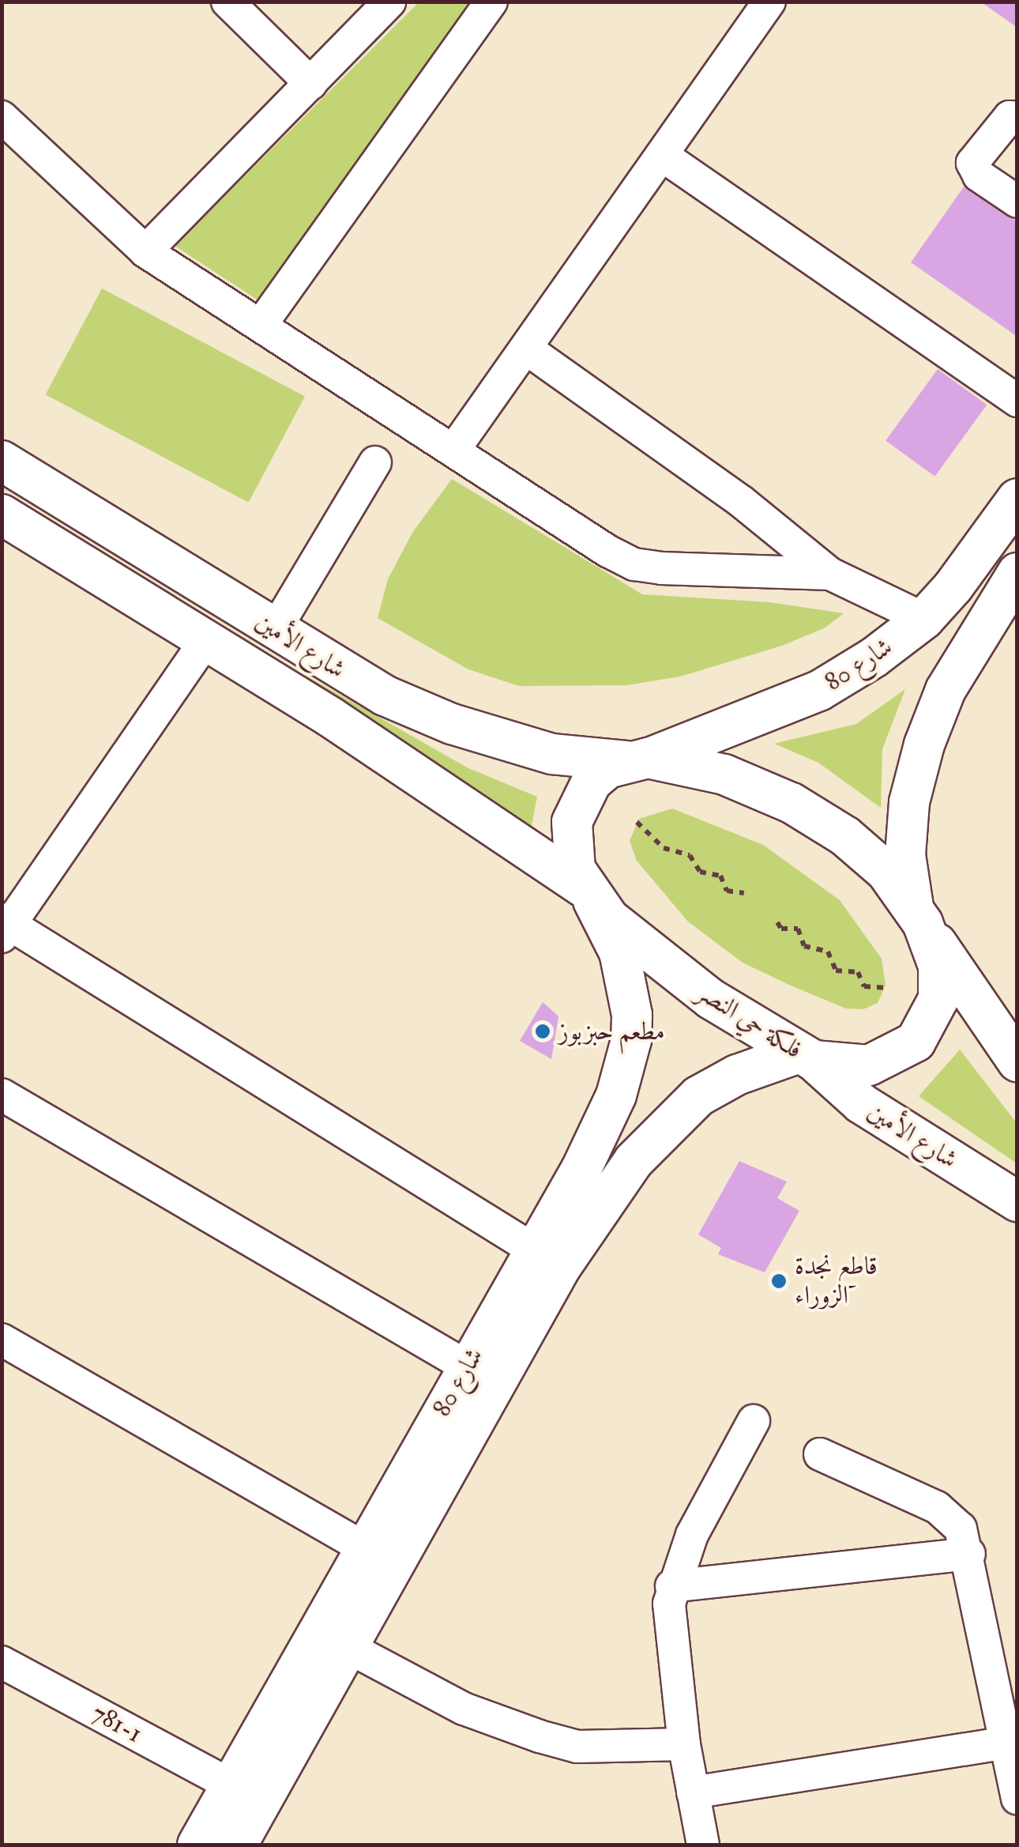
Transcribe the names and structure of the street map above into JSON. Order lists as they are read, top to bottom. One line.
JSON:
{"streets":{"main road":["شارع الأمين","شارع 80","فلكة حي النصر"],"street":["781-1"]},"crossings":[["شارع الأمين","شارع 80"],["شارع الأمين","فلكة حي النصر"],["شارع 80","فلكة حي النصر"],["شارع 80","781-1"]],"places":["مطعم حبزبوز","قاطع نجدة الزوراء"]}
